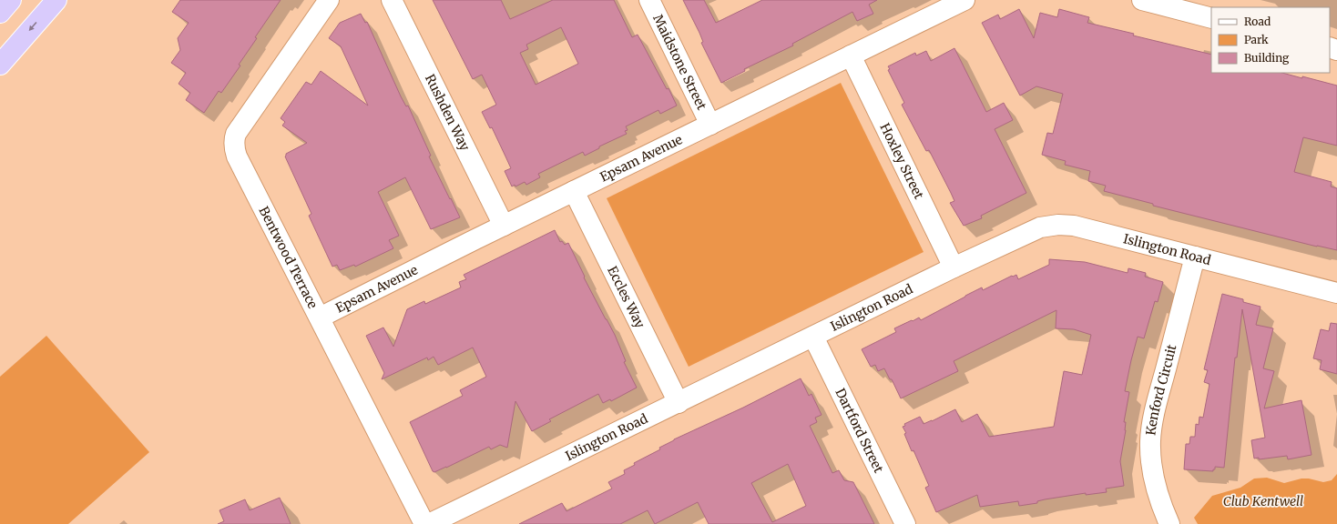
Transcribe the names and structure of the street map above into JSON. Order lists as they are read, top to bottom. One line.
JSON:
{"streets":{"street":["Maidstone Street","Rushden Way","Epsam Avenue","Hoxley Street","Islington Road","Bentwood Terrace","Eccles Way","Kenford Circuit","Dartford Street"]},"crossings":[["Maidstone Street","Epsam Avenue"],["Rushden Way","Epsam Avenue"],["Epsam Avenue","Hoxley Street"],["Epsam Avenue","Bentwood Terrace"],["Epsam Avenue","Eccles Way"],["Hoxley Street","Islington Road"],["Islington Road","Eccles Way"],["Islington Road","Kenford Circuit"],["Islington Road","Dartford Street"]],"parks":["Club Kentwell"],"legend":["Road","Park","Building"]}
